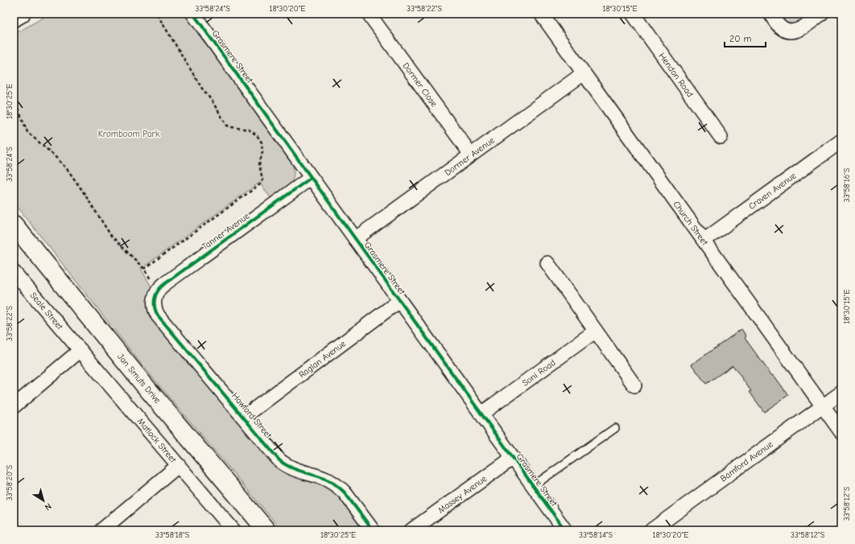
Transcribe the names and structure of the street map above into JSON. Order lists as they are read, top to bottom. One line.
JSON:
{"streets":{"main road":["Jan Smuts Drive"],"street":["Grasmere Street","Hendon Road","Dormer Close","Dormer Avenue","Craven Avenue","Church Street","Tanner Avenue","Seale Street","Raglan Avenue","Soni Road","Hawford Street","Matlock Street","Bamford Avenue","Massey Avenue"]},"crossings":[["Grasmere Street","Dormer Avenue"],["Grasmere Street","Tanner Avenue"],["Grasmere Street","Raglan Avenue"],["Grasmere Street","Soni Road"],["Grasmere Street","Massey Avenue"],["Dormer Close","Dormer Avenue"],["Dormer Avenue","Church Street"],["Craven Avenue","Church Street"],["Church Street","Bamford Avenue"],["Tanner Avenue","Hawford Street"],["Seale Street","Matlock Street"],["Raglan Avenue","Hawford Street"]],"parks":["Kromboom Park"],"scale_bar":"20 m","north":"bottom right","coordinates":["33°58'24\"S","18°30'20\"E","33°58'22\"S","18°30'15\"E","18°30'25\"E","33°58'16\"S","33°58'20\"S","33°58'12\"S","33°58'18\"S","33°58'14\"S"]}
